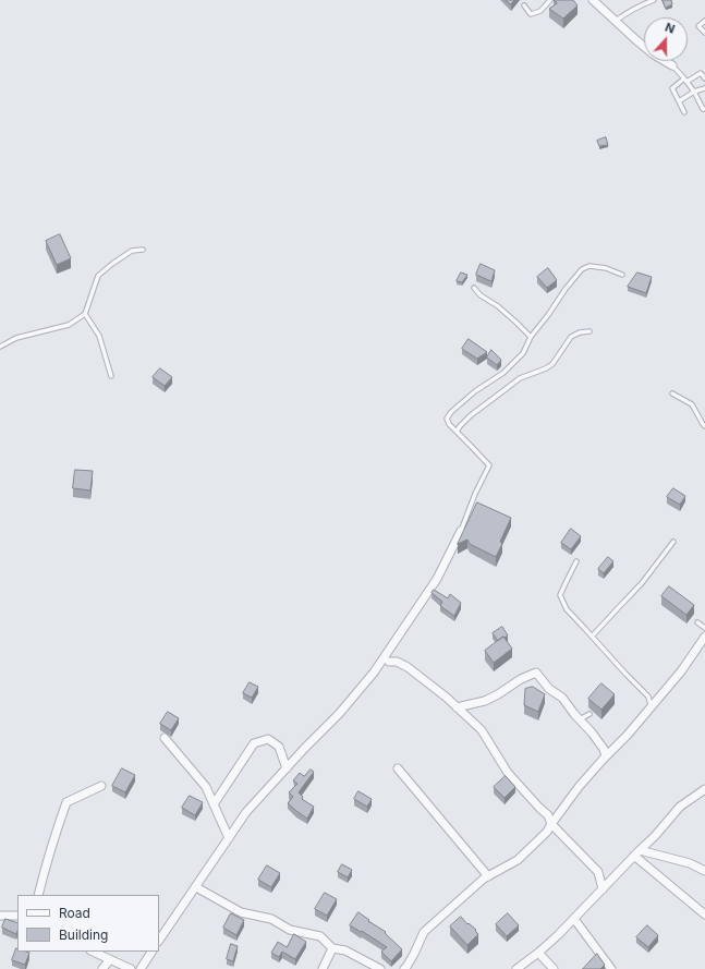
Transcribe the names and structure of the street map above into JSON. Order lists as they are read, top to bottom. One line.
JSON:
{"legend":["Road","Building"],"north":"top"}
